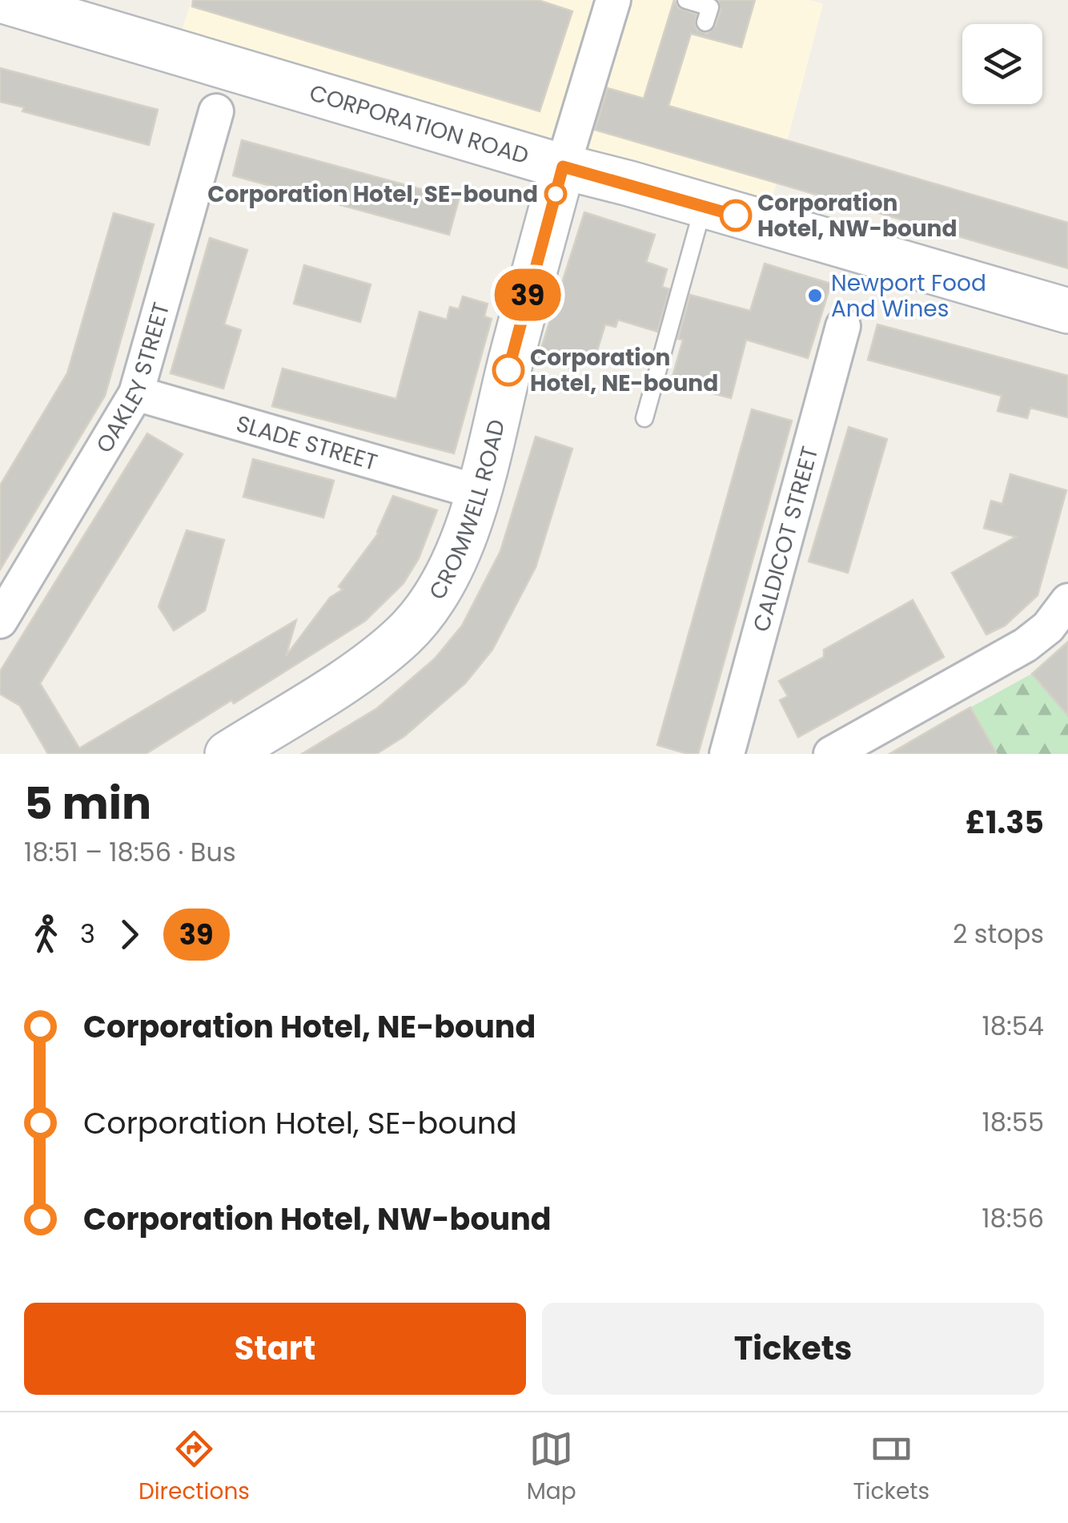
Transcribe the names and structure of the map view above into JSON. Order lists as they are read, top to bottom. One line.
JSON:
{"streets":{"street":["CORPORATION ROAD","OAKLEY STREET","SLADE STREET","CROMWELL ROAD","CALDICOT STREET"]},"crossings":[["CORPORATION ROAD","CROMWELL ROAD"],["OAKLEY STREET","SLADE STREET"],["SLADE STREET","CROMWELL ROAD"]],"places":["Corporation Hotel, SE-bound","Corporation Hotel, NW-bound","Newport Food And Wines","Corporation Hotel, NE-bound"],"lines":["bus line 39"],"page":{"on_map":"39","heading":["5 min","18:51 – 18:56 · Bus","£1.35"],"legs":["3","39","2 stops"],"list":[{"name":"Corporation Hotel, NE-bound","value":"18:54"},{"name":"Corporation Hotel, SE-bound","value":"18:55"},{"name":"Corporation Hotel, NW-bound","value":"18:56"}],"buttons":["Start","Tickets"],"tabs":["Directions","Map","Tickets"]}}
